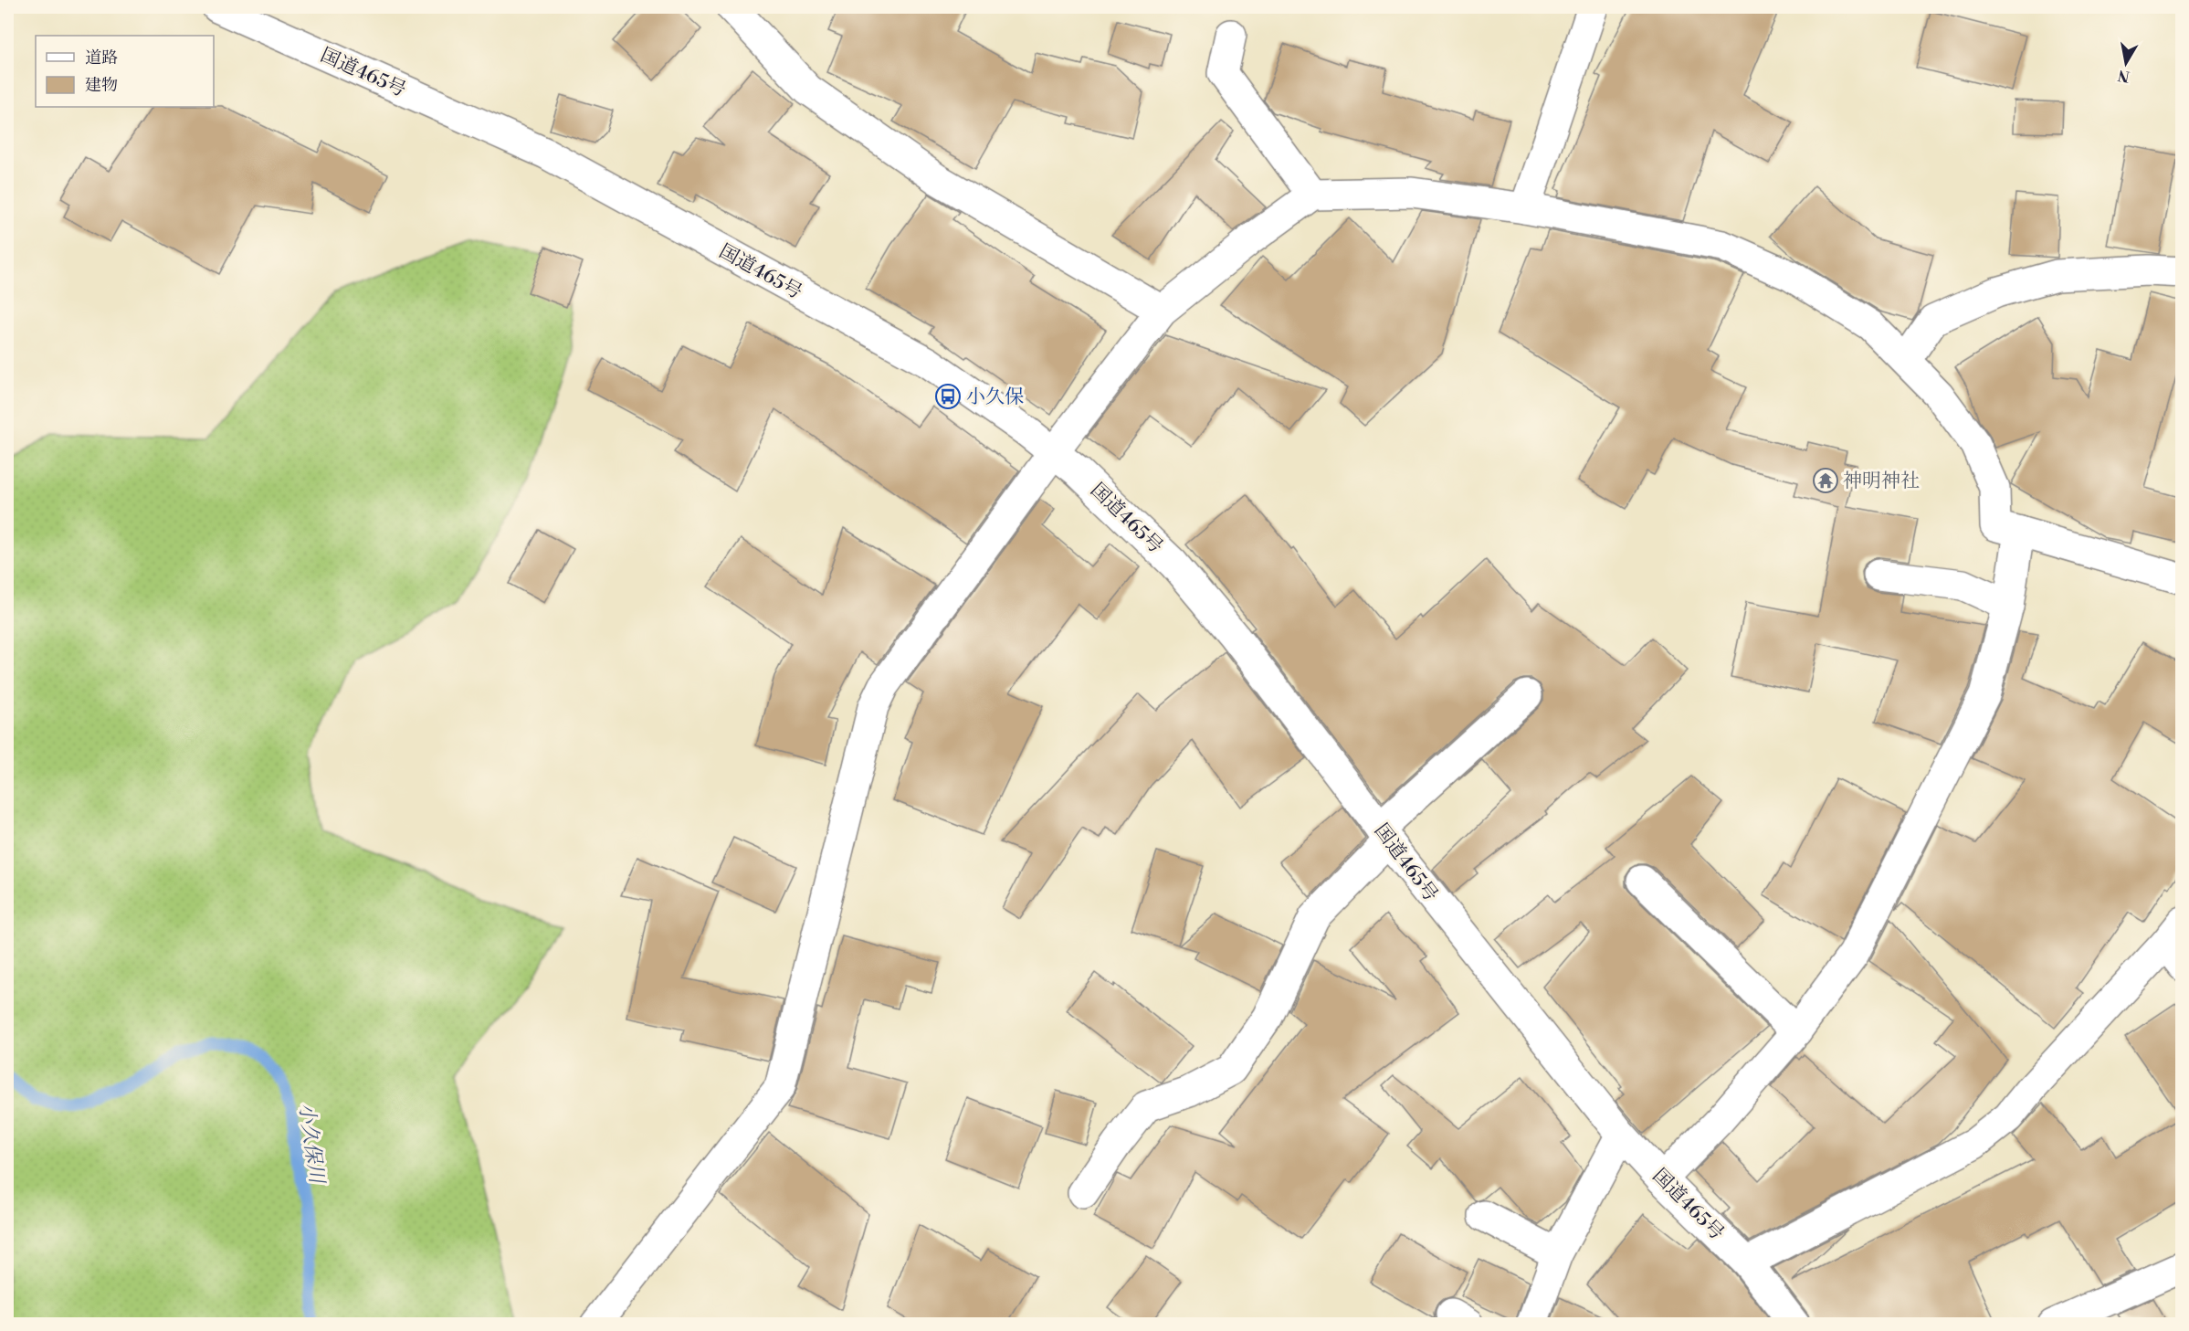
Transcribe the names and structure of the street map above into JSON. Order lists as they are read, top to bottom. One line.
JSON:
{"streets":{"main road":["国道465号"]},"water":["小久保川"],"places":{"bus stop":["小久保"],"temple":["神明神社"]},"legend":["道路","建物"],"north":"bottom"}
